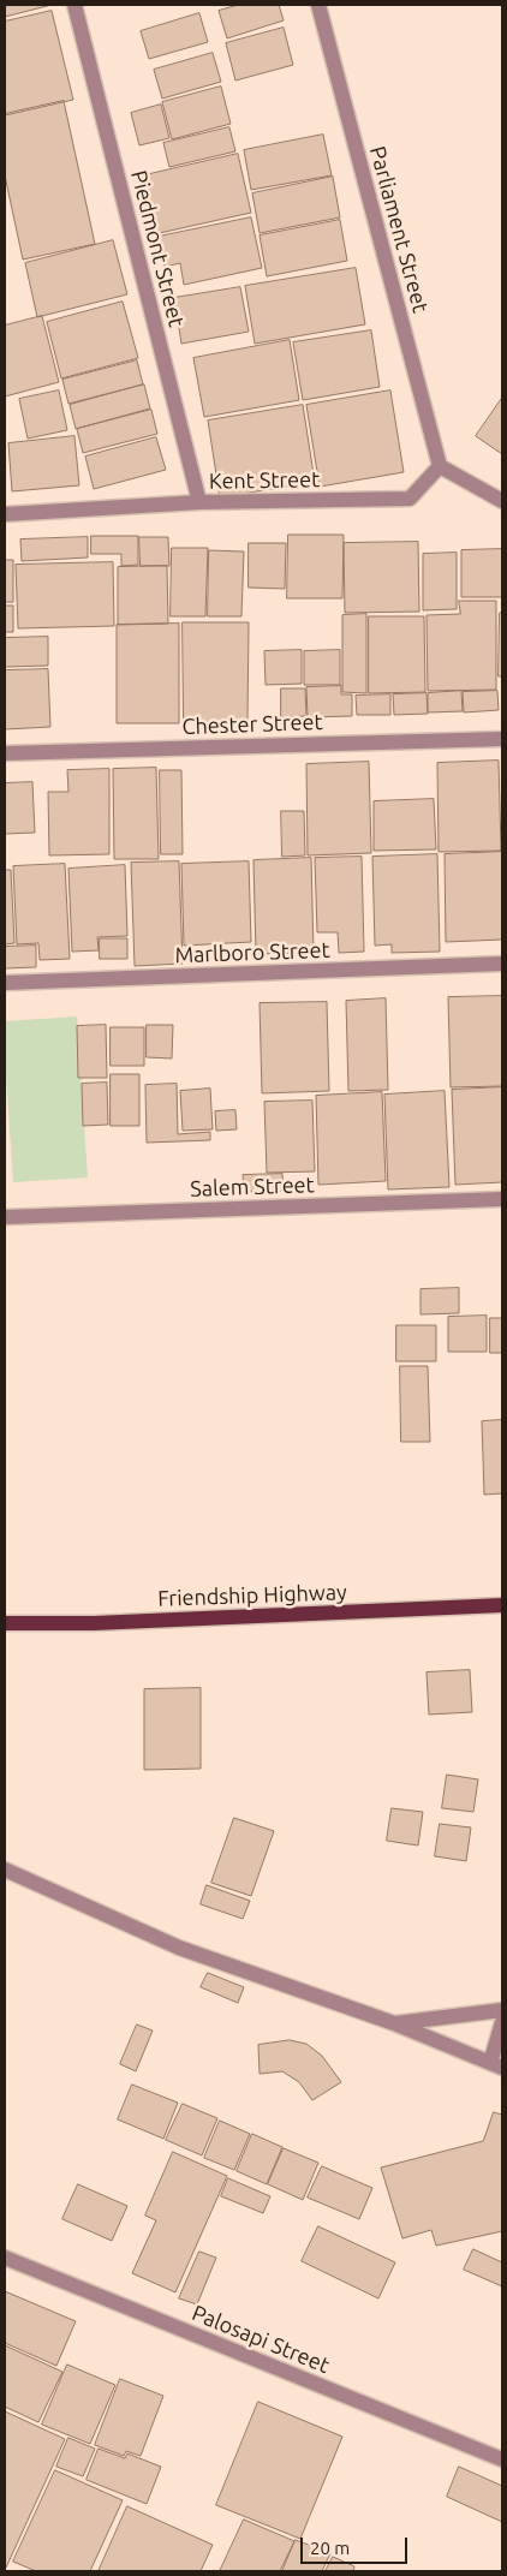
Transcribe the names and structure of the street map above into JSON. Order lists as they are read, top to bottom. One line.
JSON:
{"streets":{"main road":["Friendship Highway"],"street":["Parliament Street","Piedmont Street","Kent Street","Chester Street","Marlboro Street","Salem Street","Palosapi Street"]},"crossings":[["Parliament Street","Kent Street"],["Piedmont Street","Kent Street"]],"scale_bar":"20 m"}
